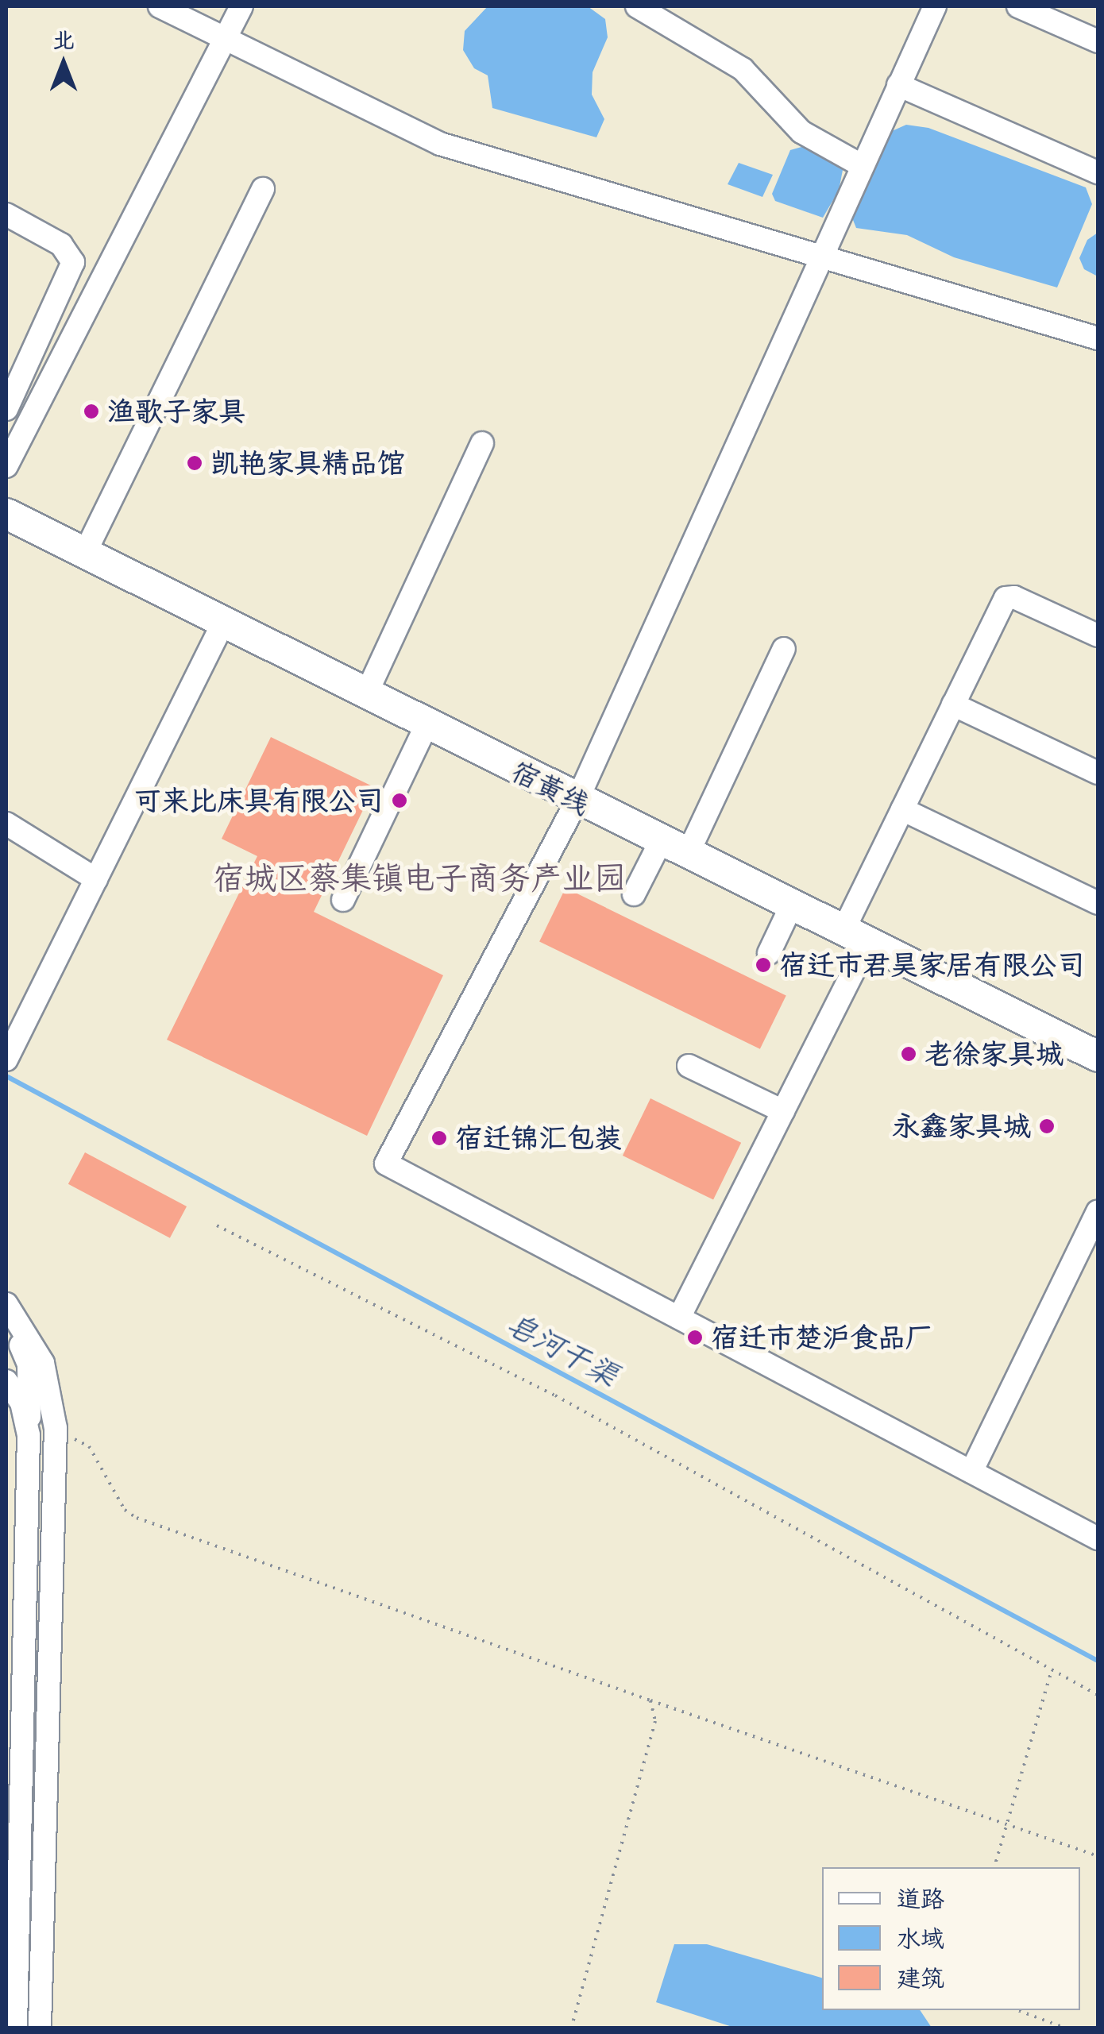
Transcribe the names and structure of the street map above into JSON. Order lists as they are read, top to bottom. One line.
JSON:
{"streets":{"main road":["宿黄线"]},"districts":["宿城区蔡集镇电子商务产业园"],"water":["皂河干渠"],"places":["渔歌子家具","凯艳家具精品馆","可来比床具有限公司","宿迁市君昊家居有限公司","老徐家具城","永鑫家具城","宿迁锦汇包装","宿迁市楚沪食品厂"],"legend":["道路","水域","建筑"],"north":"top"}
